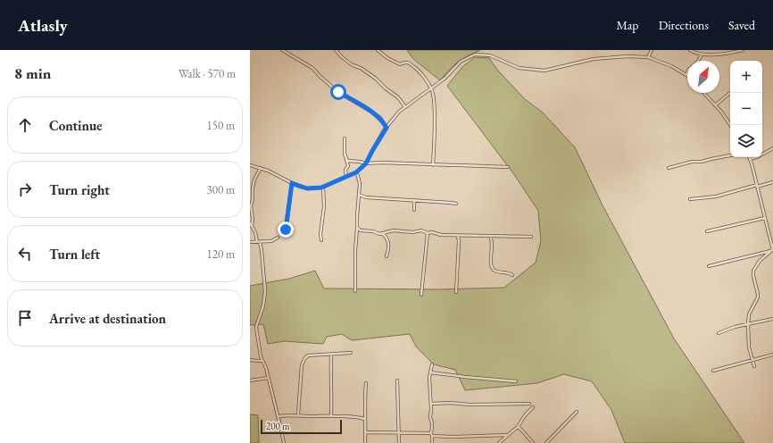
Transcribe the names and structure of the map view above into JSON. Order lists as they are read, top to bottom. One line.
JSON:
{"scale_bar":"200 m","north":"top right","page":{"header":"Atlasly","nav":["Map","Directions","Saved"],"heading":["8 min","Walk · 570 m"],"map_buttons":["+","−"],"list":[["Continue","150 m"],["Turn right","300 m"],["Turn left","120 m"],"Arrive at destination"],"scale":"200 m"}}
